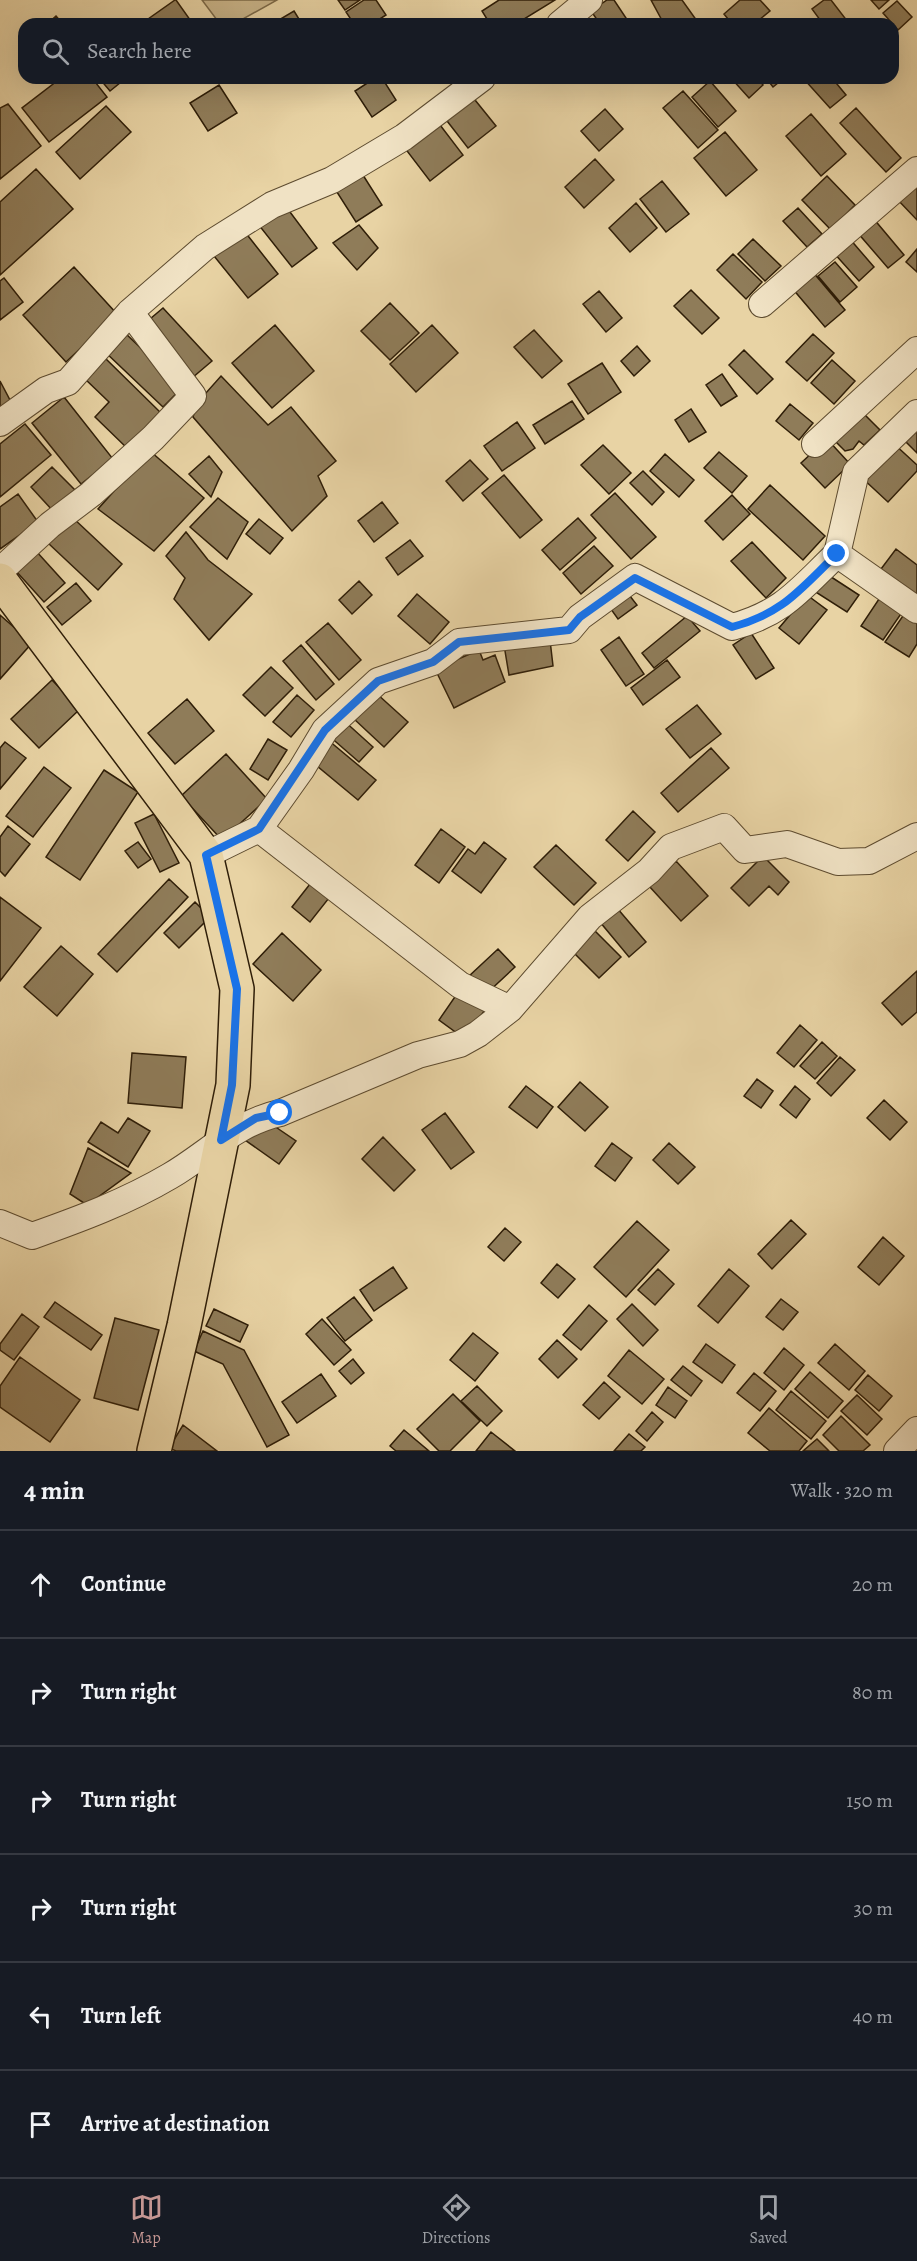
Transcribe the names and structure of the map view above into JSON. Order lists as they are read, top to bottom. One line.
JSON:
{"page":{"search":"Search here","heading":["4 min","Walk · 320 m"],"list":[["Continue","20 m"],["Turn right","80 m"],["Turn right","150 m"],["Turn right","30 m"],["Turn left","40 m"],"Arrive at destination"],"nav":["Map","Directions","Saved"]}}
